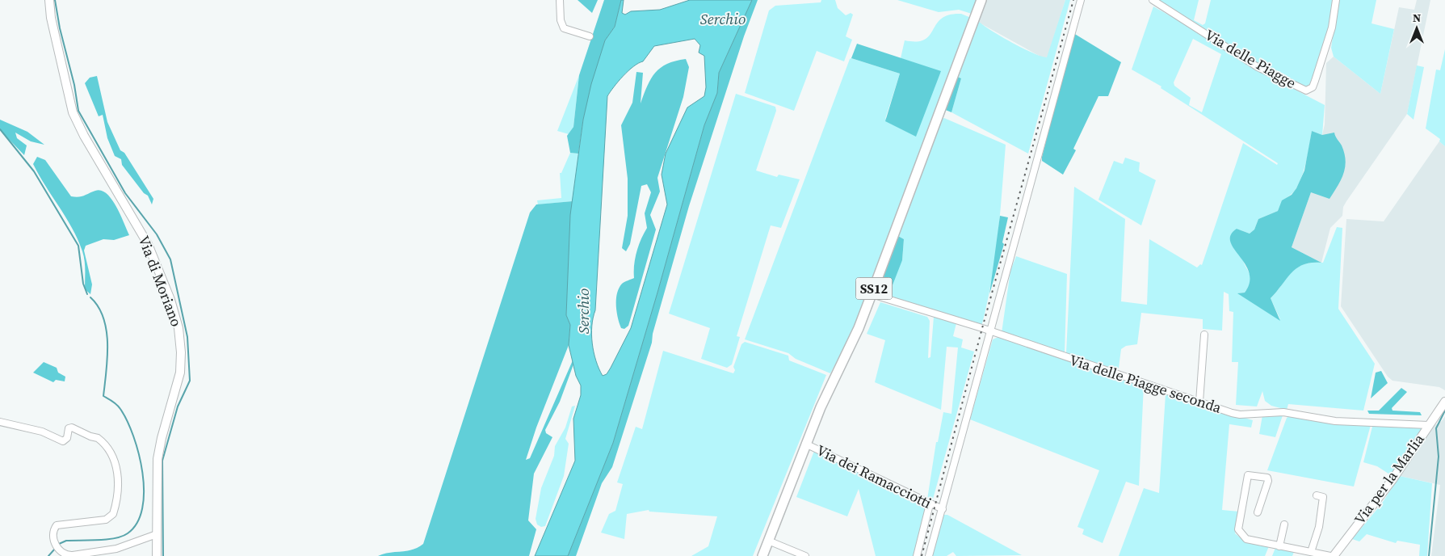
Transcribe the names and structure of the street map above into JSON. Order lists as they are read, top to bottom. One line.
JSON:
{"streets":{"main road":["Via di Moriano","SS12","Via per la Marlia"],"street":["Via delle Piagge","Via delle Piagge seconda","Via dei Ramacciotti"]},"crossings":[["SS12","Via delle Piagge seconda"],["SS12","Via dei Ramacciotti"],["Via delle Piagge seconda","Via per la Marlia"]],"water":["Serchio"],"north":"top"}
